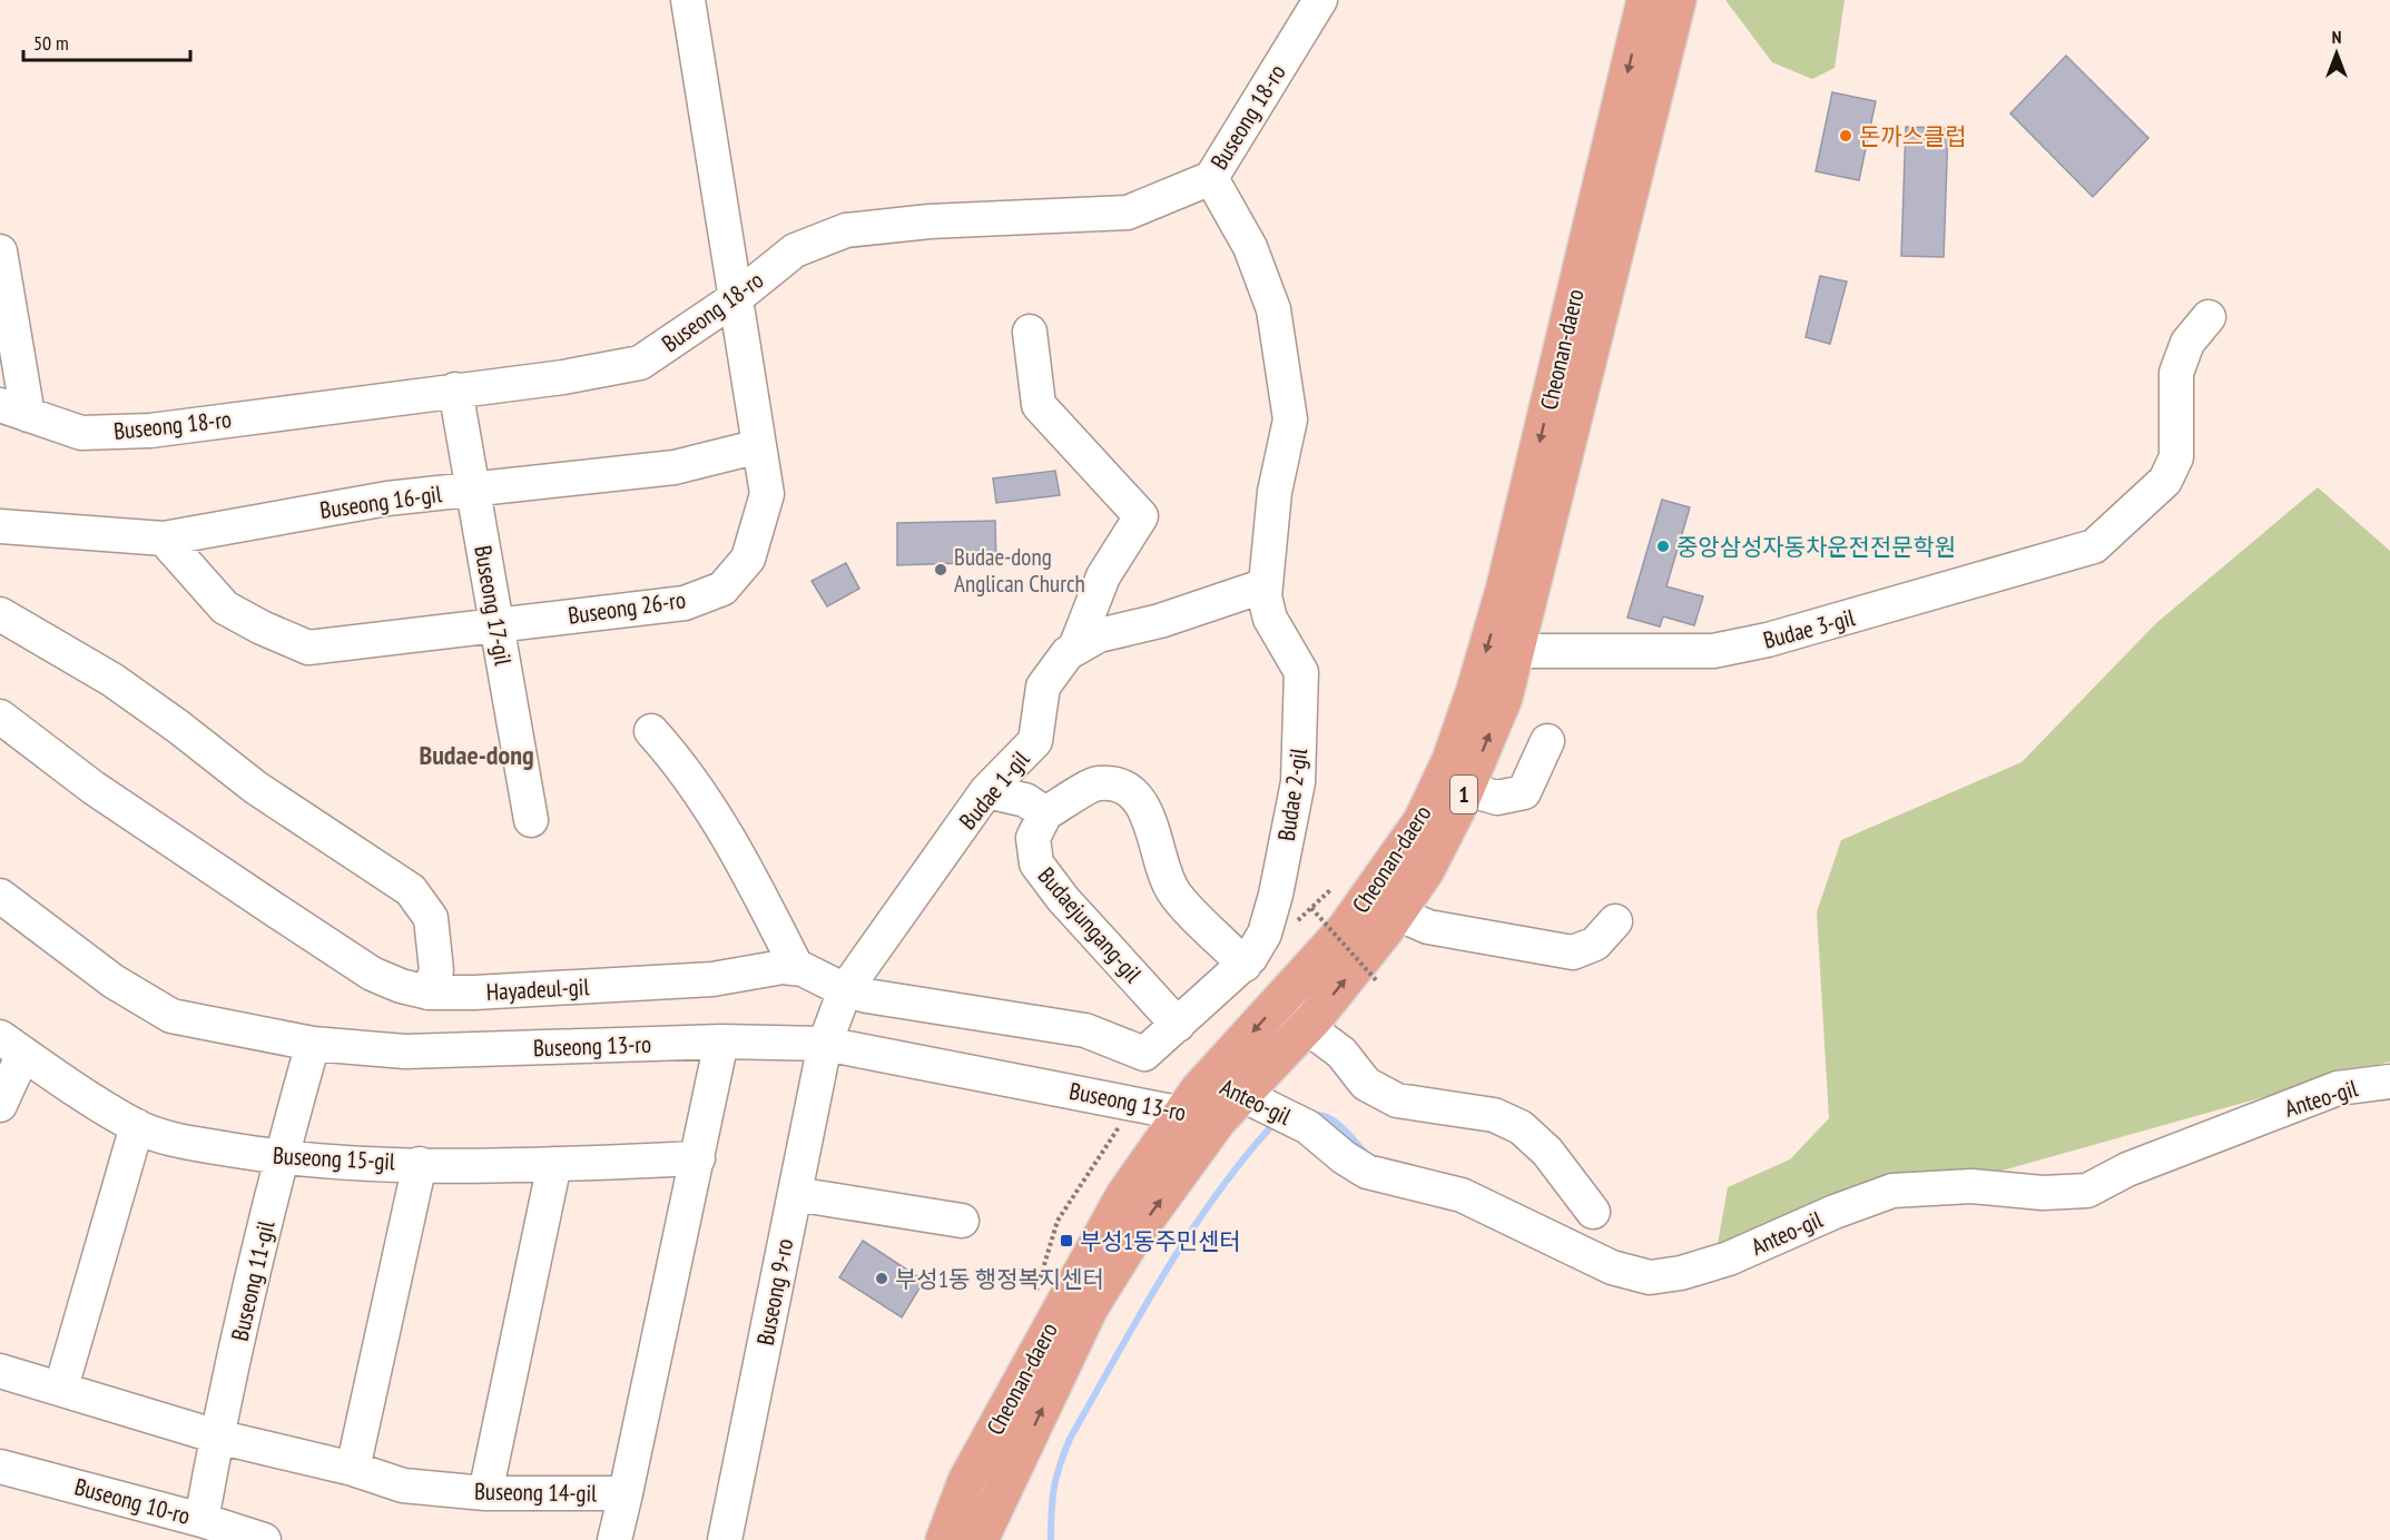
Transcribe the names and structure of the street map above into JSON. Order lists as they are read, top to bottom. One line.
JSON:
{"streets":{"main road":["Cheonan-daero","1"],"street":["Buseong 18-ro","Buseong 16-gil","Buseong 17-gil","Buseong 26-ro","Budae 3-gil","Budae 1-gil","Budae 2-gil","Budaejungang-gil","Hayadeul-gil","Buseong 13-ro","Anteo-gil","Buseong 15-gil","Buseong 11-gil","Buseong 9-ro","Buseong 14-gil","Buseong 10-ro"]},"crossings":[["Buseong 18-ro","Buseong 17-gil"],["Buseong 18-ro","Buseong 26-ro"],["Buseong 18-ro","Budae 2-gil"],["Cheonan-daero","Budae 3-gil"],["Cheonan-daero","1"],["Cheonan-daero","Buseong 13-ro"],["Cheonan-daero","Anteo-gil"],["Buseong 16-gil","Buseong 17-gil"],["Buseong 16-gil","Buseong 26-ro"],["Buseong 17-gil","Buseong 26-ro"],["Budae 1-gil","Budae 2-gil"],["Budae 1-gil","Hayadeul-gil"],["Budae 1-gil","Buseong 13-ro"],["Budae 1-gil","Buseong 9-ro"],["Budae 2-gil","Budaejungang-gil"],["Budae 2-gil","Hayadeul-gil"],["Buseong 13-ro","Anteo-gil"],["Buseong 13-ro","Buseong 11-gil"],["Buseong 13-ro","Buseong 9-ro"],["Buseong 13-ro","Buseong 14-gil"],["Buseong 15-gil","Buseong 11-gil"],["Buseong 15-gil","Buseong 14-gil"],["Buseong 11-gil","Buseong 14-gil"],["Buseong 11-gil","Buseong 10-ro"]],"districts":["Budae-dong"],"places":{"other":["돈까스클럽","중앙삼성자동차운전전문학원","Budae-dong Anglican Church","부성1동 행정복지센터"],"transit":["부성1동주민센터"]},"scale_bar":"50 m","north":"top"}
